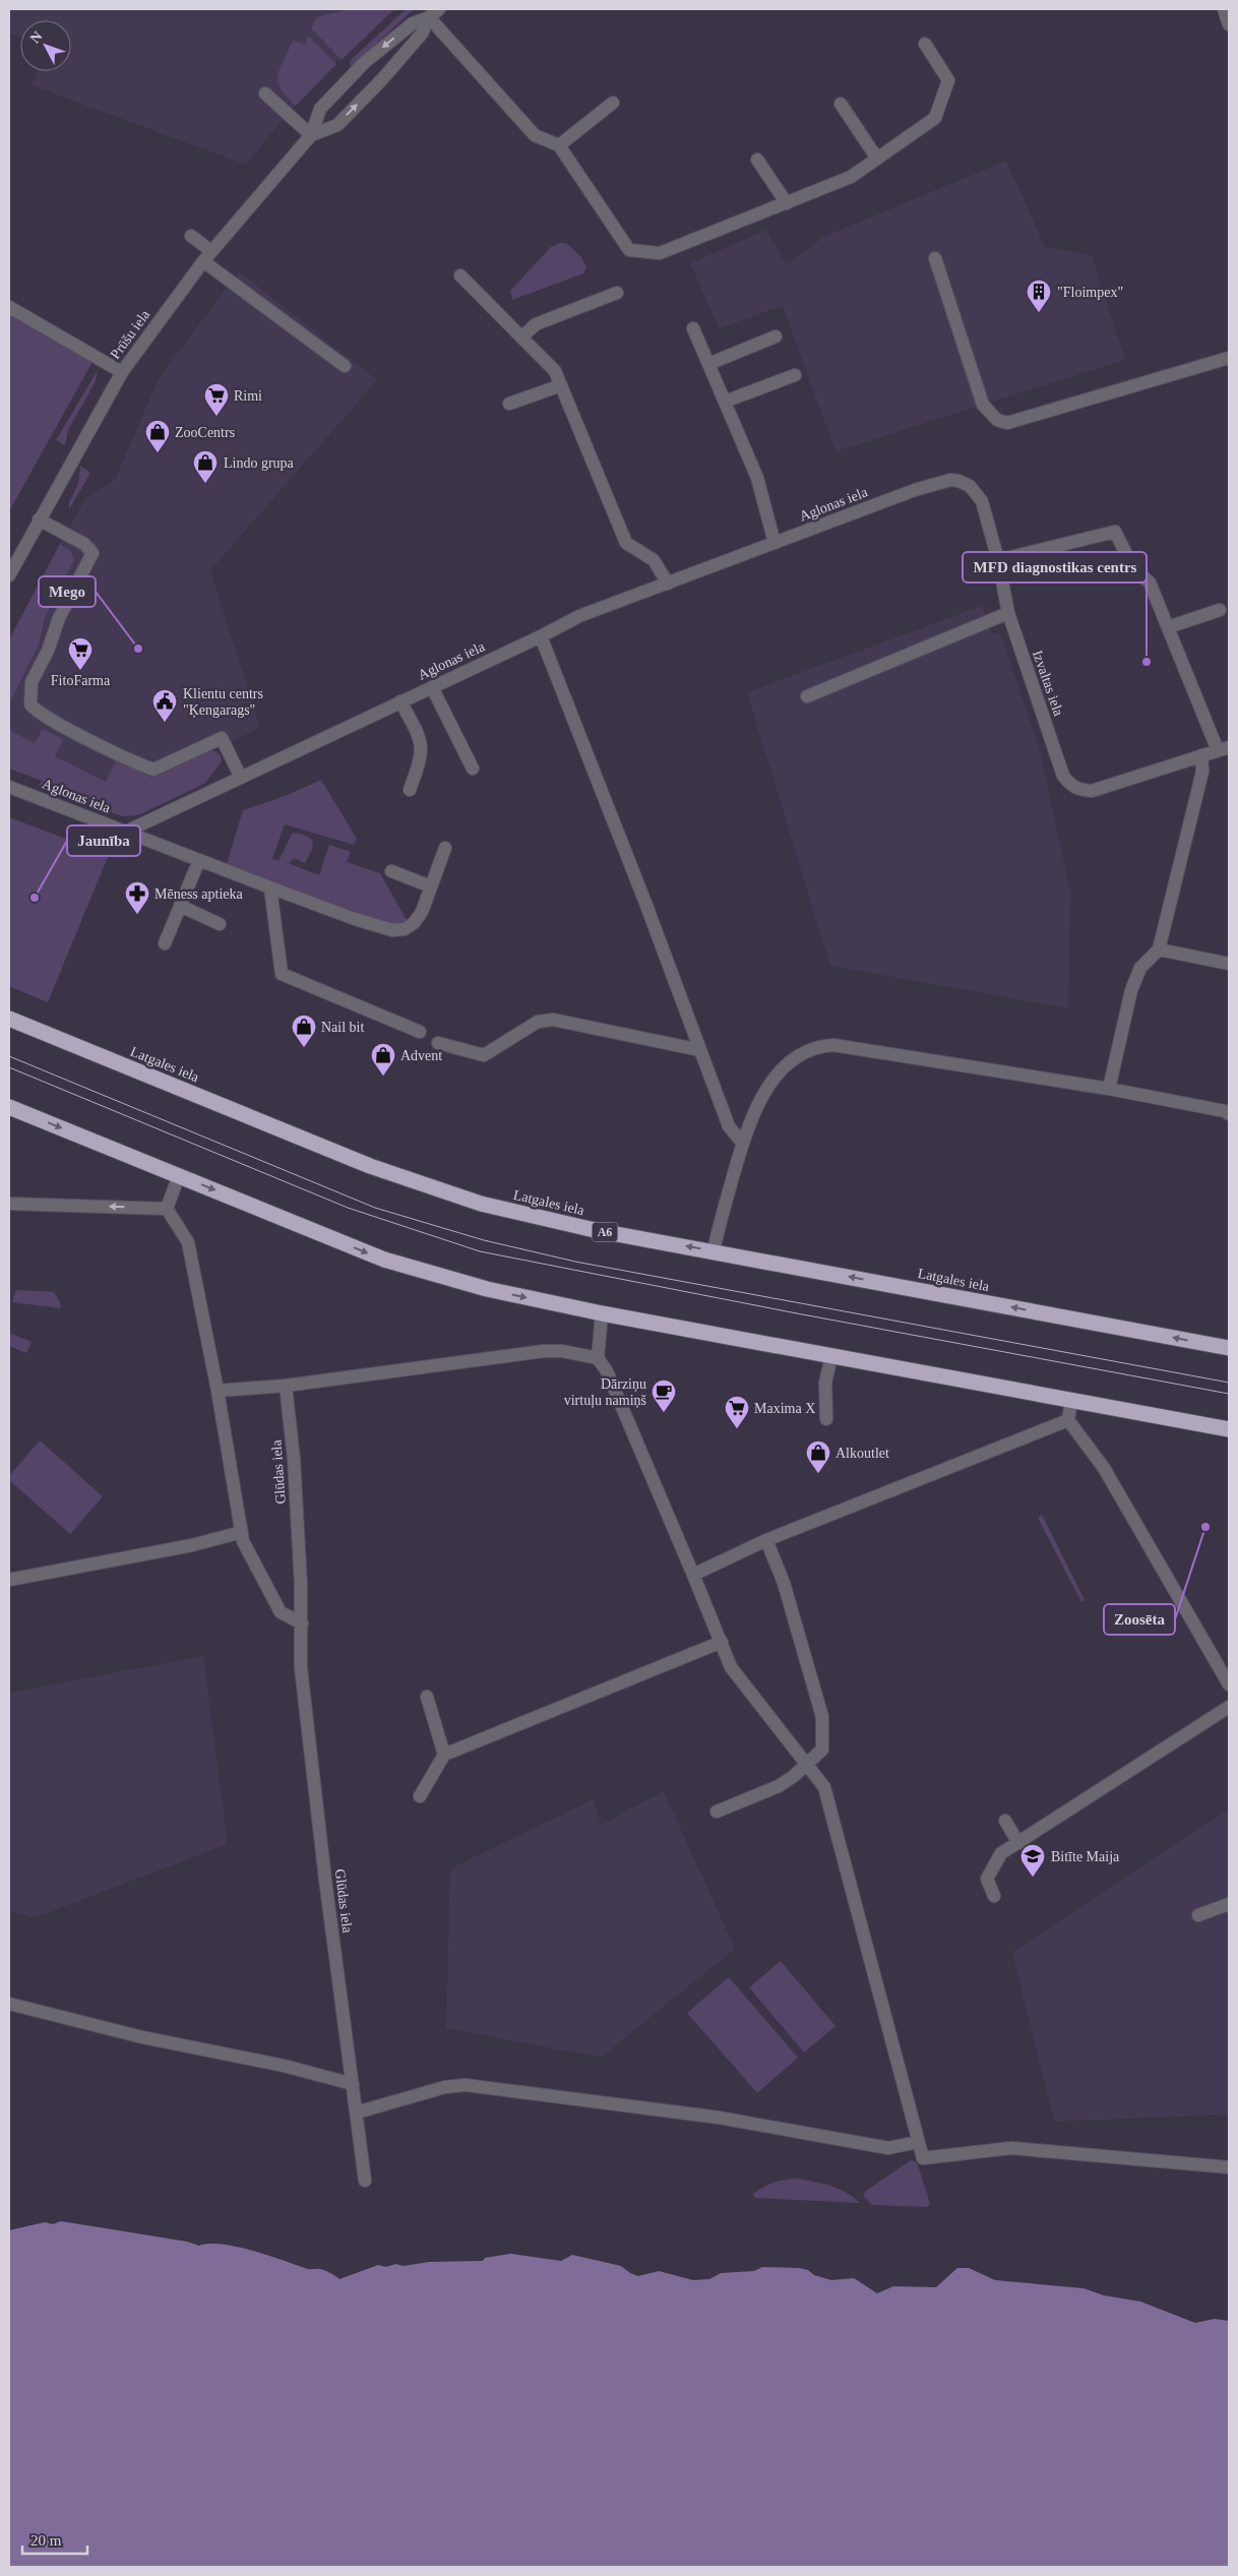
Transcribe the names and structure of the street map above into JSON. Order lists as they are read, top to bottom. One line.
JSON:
{"streets":{"highway":["Latgales iela","A6"],"street":["Prūšu iela","Aglonas iela","Izvaltas iela","Glūdas iela"]},"crossings":[["Aglonas iela","Izvaltas iela"]],"places":{"building":["\"Floimpex\""],"supermarket":["Rimi","FitoFarma","Maxima X"],"shop":["ZooCentrs","Lindo grupa","Nail bit","Advent","Alkoutlet"],"other":["Mego","MFD diagnostikas centrs","Jaunība","Zoosēta"],"public building":["Klientu centrs \"Ķengarags\""],"pharmacy":["Mēness aptieka"],"cafe":["Dārziņu virtuļu namiņš"],"school or university":["Bitīte Maija"]},"scale_bar":"20 m","north":"top left"}
